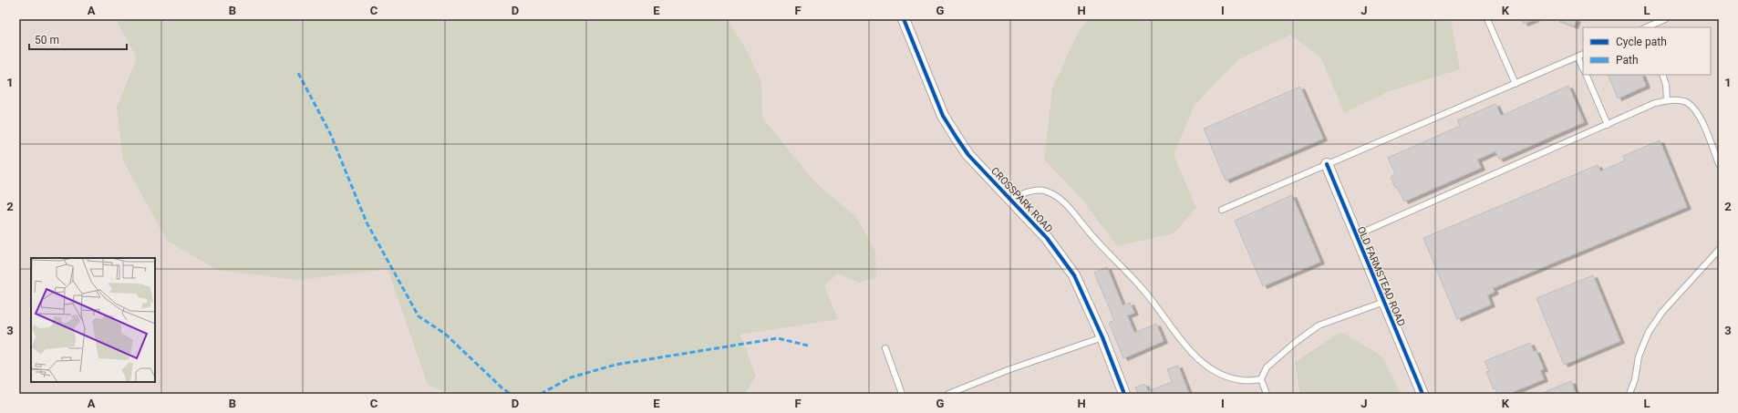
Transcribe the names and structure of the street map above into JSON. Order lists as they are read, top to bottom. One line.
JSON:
{"streets":{"street":["CROSSPARK ROAD","OLD FARMSTEAD ROAD"]},"legend":["Cycle path","Path"],"scale_bar":"50 m","grid":{"columns":["A","B","C","D","E","F","G","H","I","J","K","L"],"rows":["1","2","3"]}}
